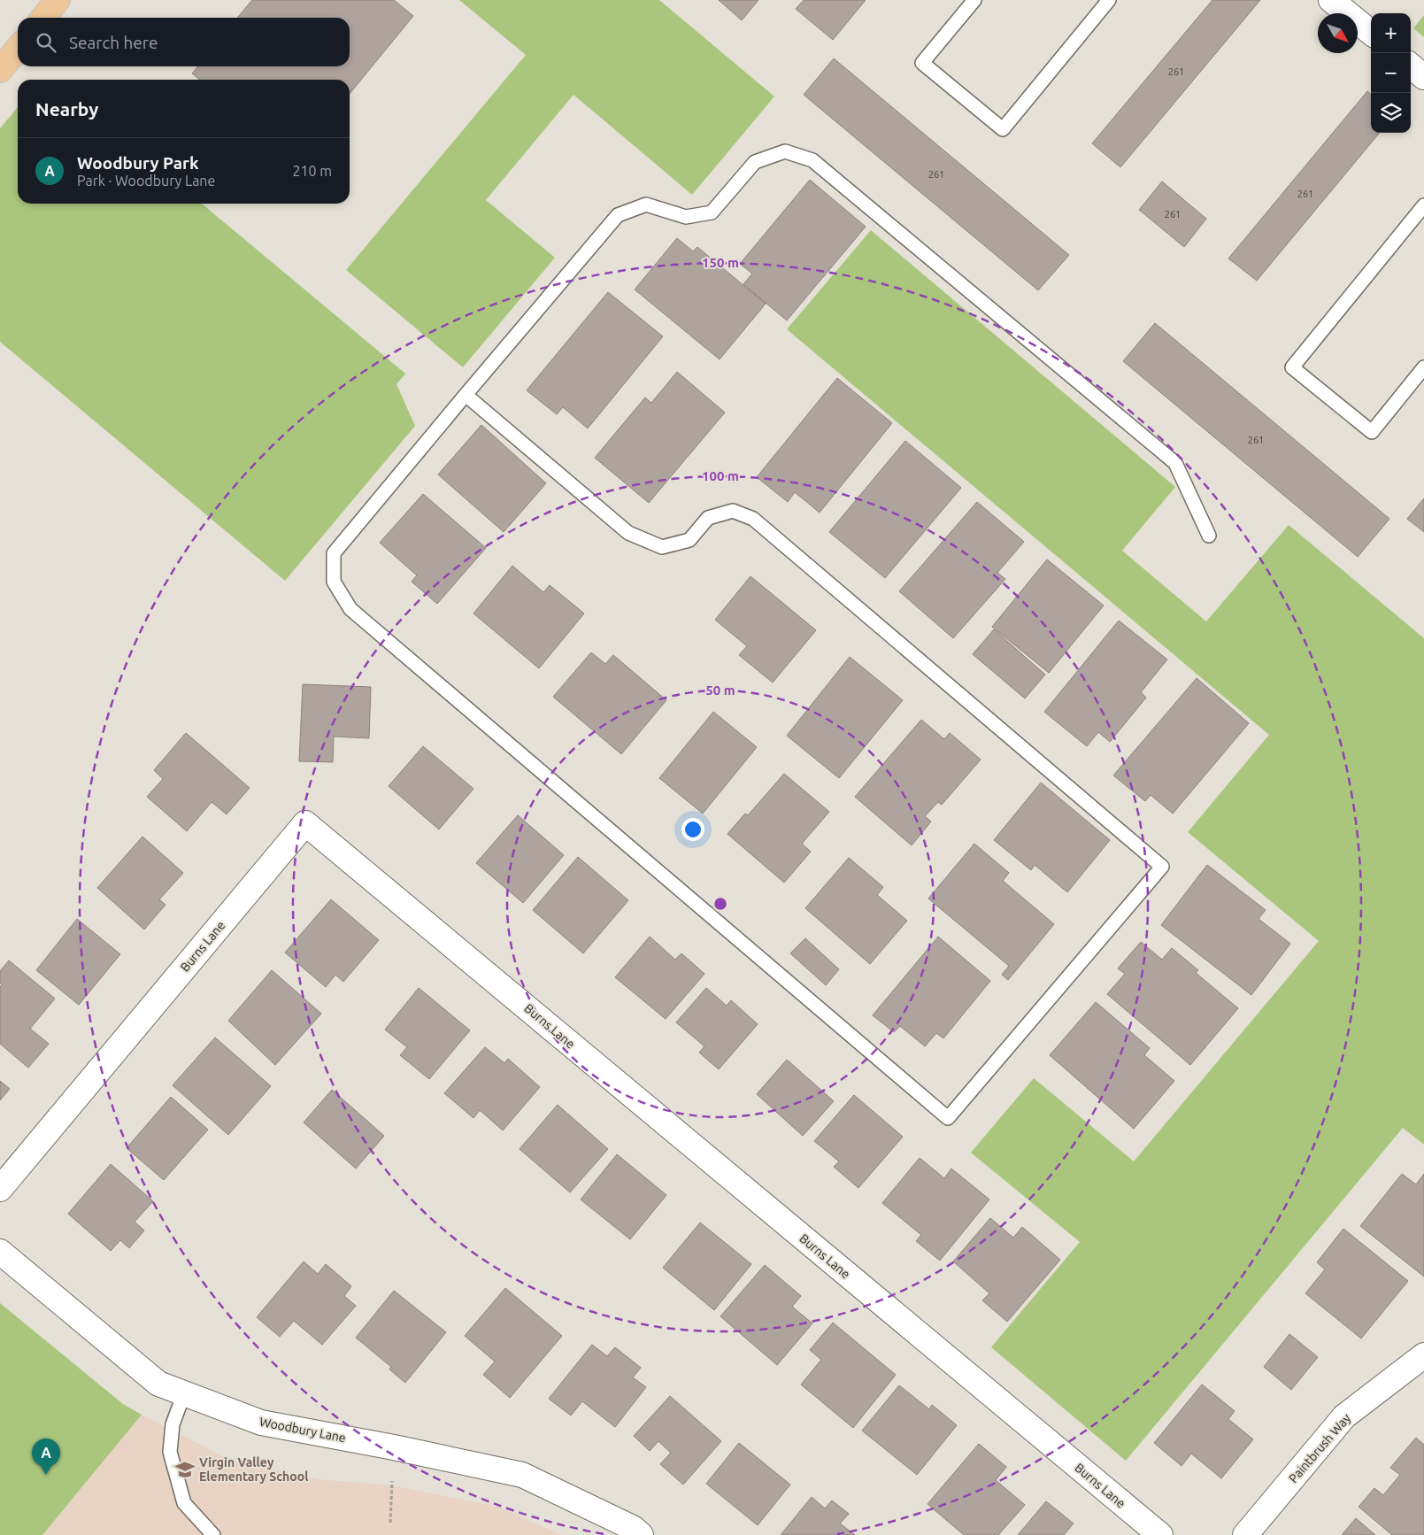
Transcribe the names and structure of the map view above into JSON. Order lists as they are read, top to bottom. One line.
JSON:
{"streets":{"street":["Burns Lane","Woodbury Lane","Paintbrush Way"]},"places":{"school or university":["Virgin Valley Elementary School"]},"house_numbers":["261","261","261","261","261"],"north":"bottom right","page":{"map_buttons":["+","−"],"search":"Search here","heading":"Nearby","list":[{"mark":"A","name":"Woodbury Park","note":"Park · Woodbury Lane","value":"210 m"}],"pins":"A"},"rings":["150 m","100 m","50 m"]}
